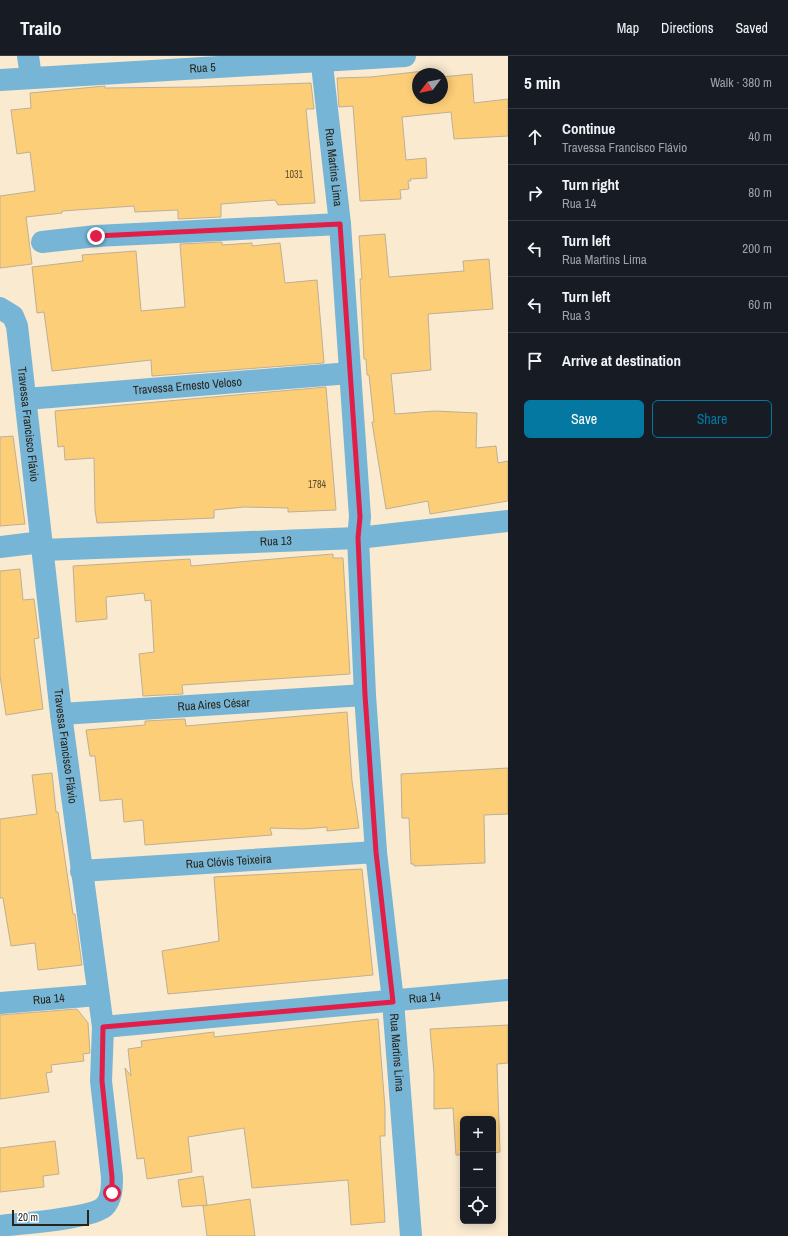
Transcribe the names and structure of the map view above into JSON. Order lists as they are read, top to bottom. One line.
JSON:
{"streets":{"street":["Rua 5","Rua Martins Lima","Travessa Ernesto Veloso","Travessa Francisco Flávio","Rua 13","Rua Aires César","Rua Clóvis Teixeira","Rua 14"]},"crossings":[["Rua 5","Rua Martins Lima"],["Rua Martins Lima","Travessa Ernesto Veloso"],["Rua Martins Lima","Rua 13"],["Rua Martins Lima","Rua Aires César"],["Rua Martins Lima","Rua Clóvis Teixeira"],["Rua Martins Lima","Rua 14"],["Travessa Ernesto Veloso","Travessa Francisco Flávio"],["Travessa Francisco Flávio","Rua 13"],["Travessa Francisco Flávio","Rua Aires César"],["Travessa Francisco Flávio","Rua Clóvis Teixeira"],["Travessa Francisco Flávio","Rua 14"]],"house_numbers":["1031","1784"],"scale_bar":"20 m","north":"bottom left","page":{"header":"Trailo","nav":["Map","Directions","Saved"],"heading":["5 min","Walk · 380 m"],"list":[["Continue","Travessa Francisco Flávio","40 m"],["Turn right","Rua 14","80 m"],["Turn left","Rua Martins Lima","200 m"],["Turn left","Rua 3","60 m"],"Arrive at destination"],"buttons":["Save","Share"],"map_buttons":["+","−"],"scale":"20 m"}}
